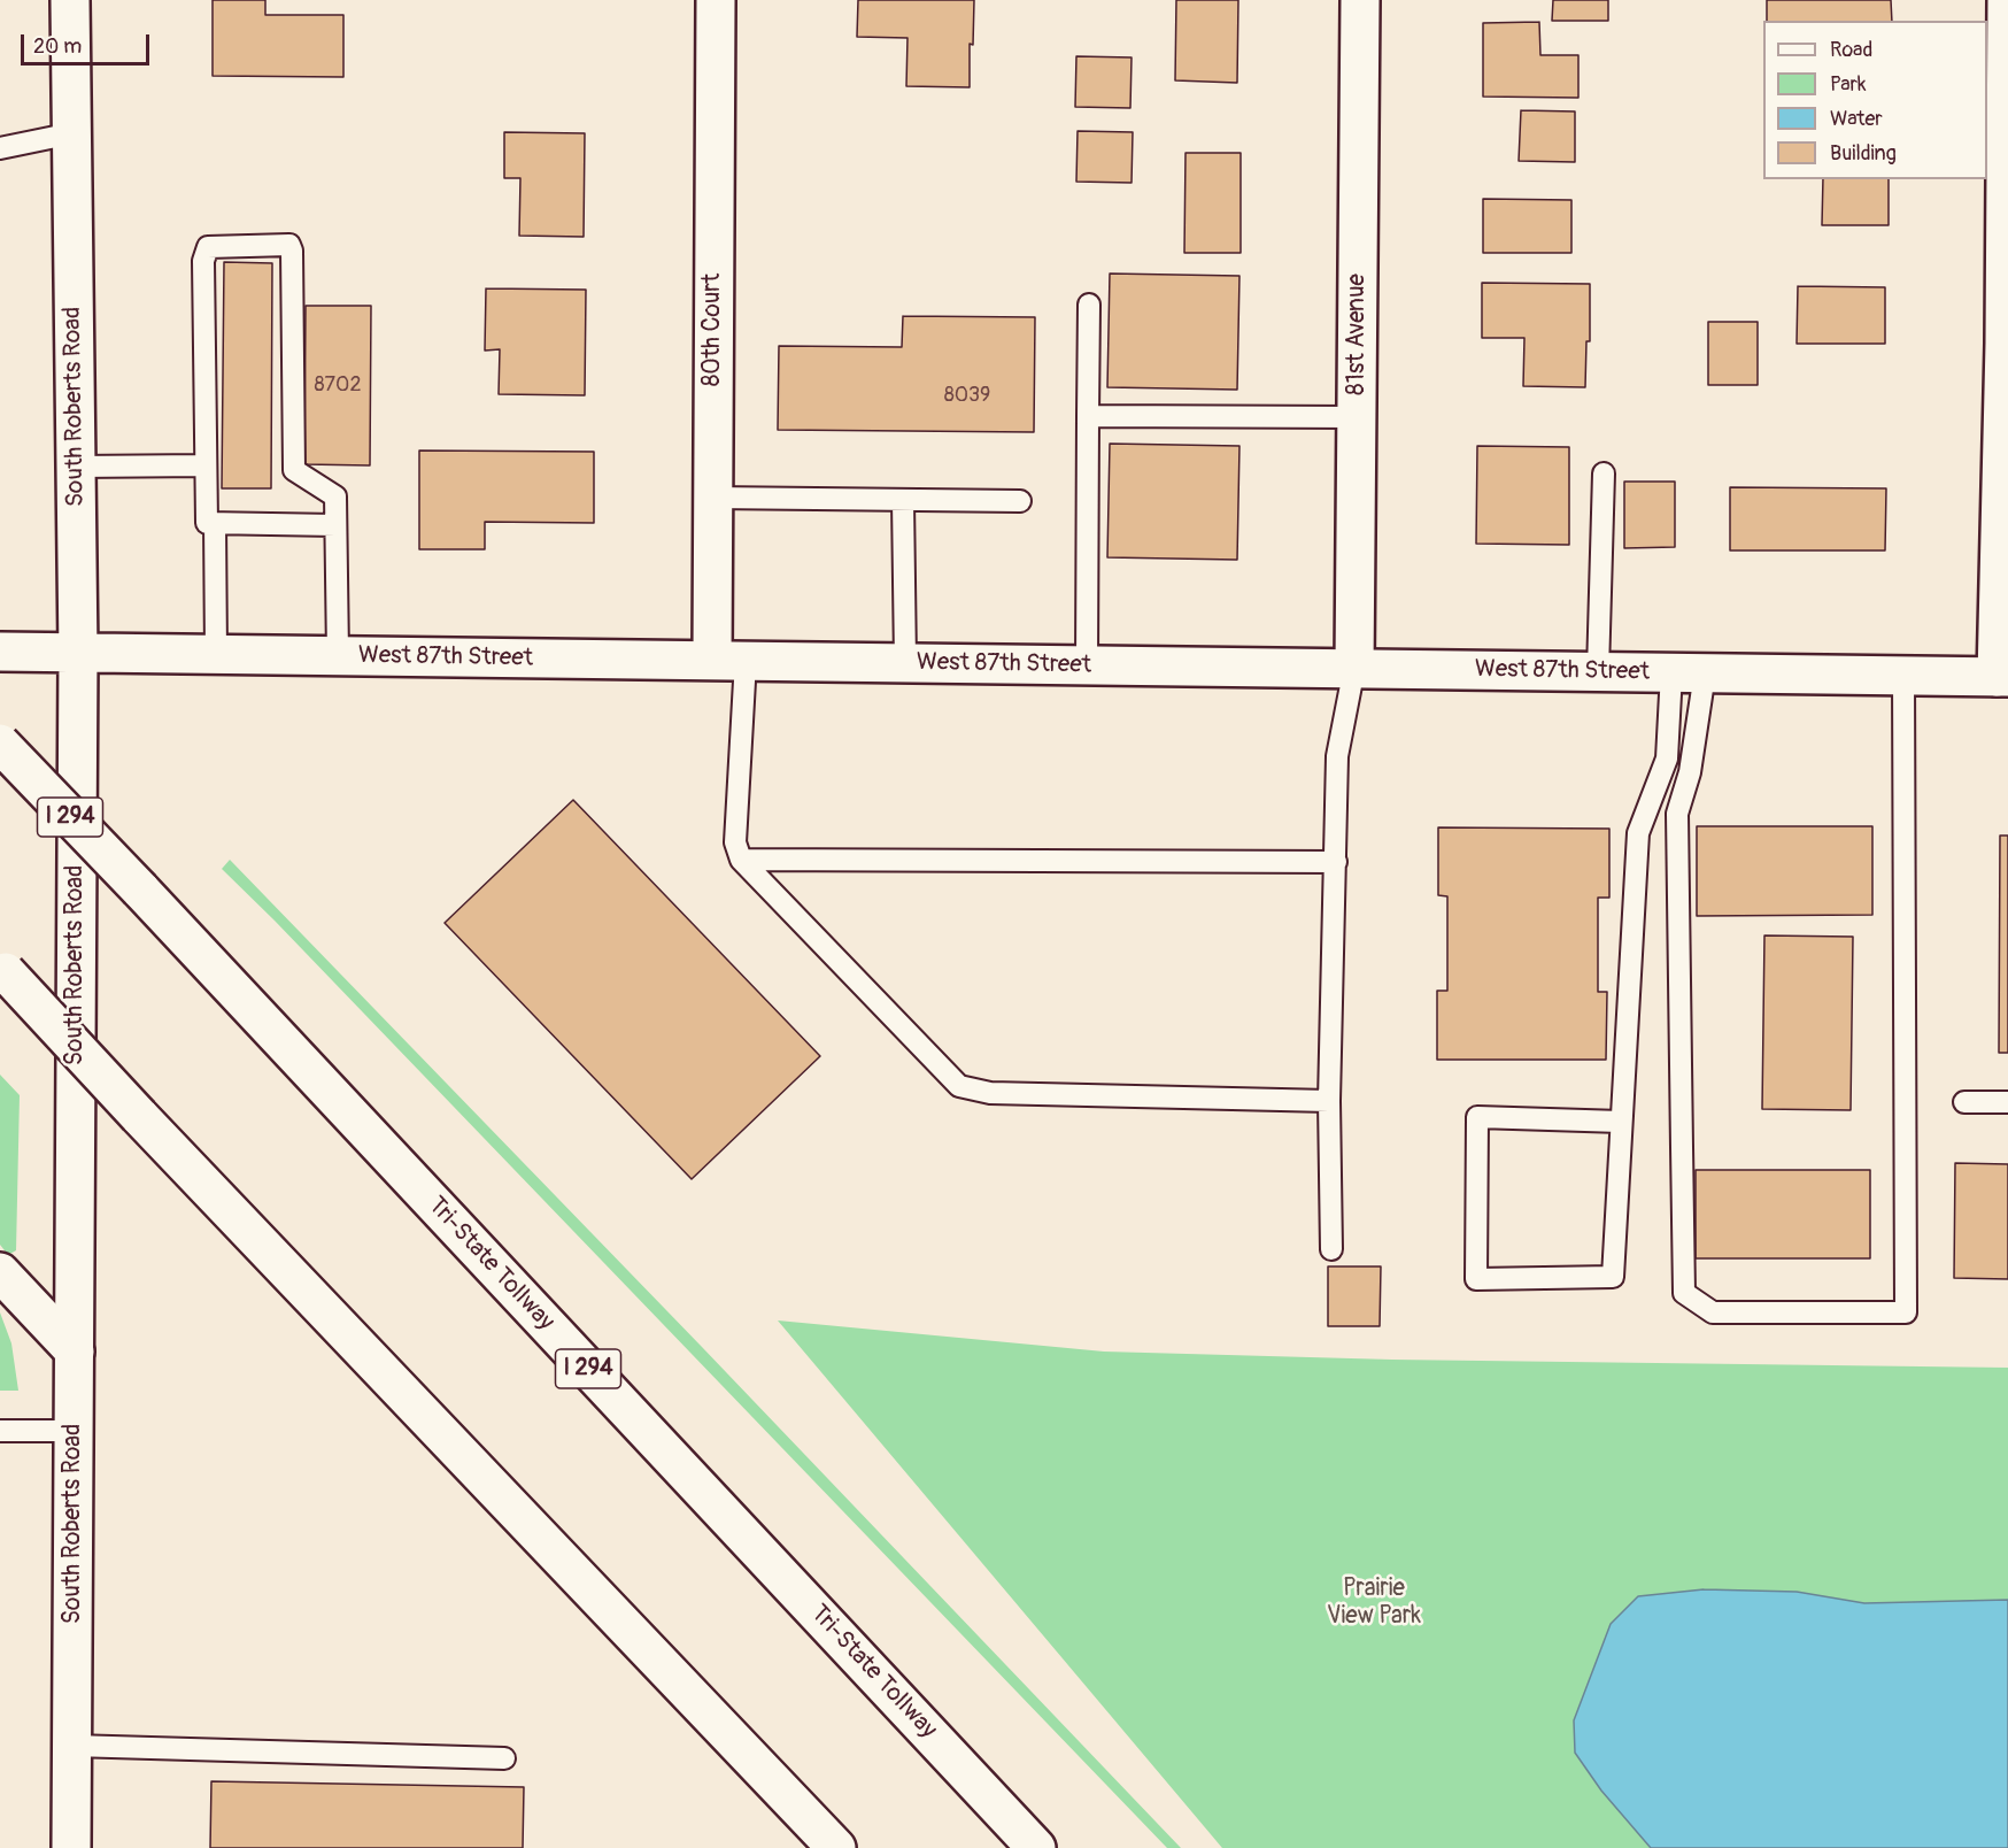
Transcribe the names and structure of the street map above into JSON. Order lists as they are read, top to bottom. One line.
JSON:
{"streets":{"main road":["80th Court","81st Avenue","South Roberts Road","West 87th Street","I 294","Tri-State Tollway"]},"crossings":[["80th Court","West 87th Street"],["81st Avenue","West 87th Street"],["South Roberts Road","West 87th Street"]],"parks":["Prairie View Park"],"house_numbers":["8702","8039"],"legend":["Road","Park","Water","Building"],"scale_bar":"20 m"}
